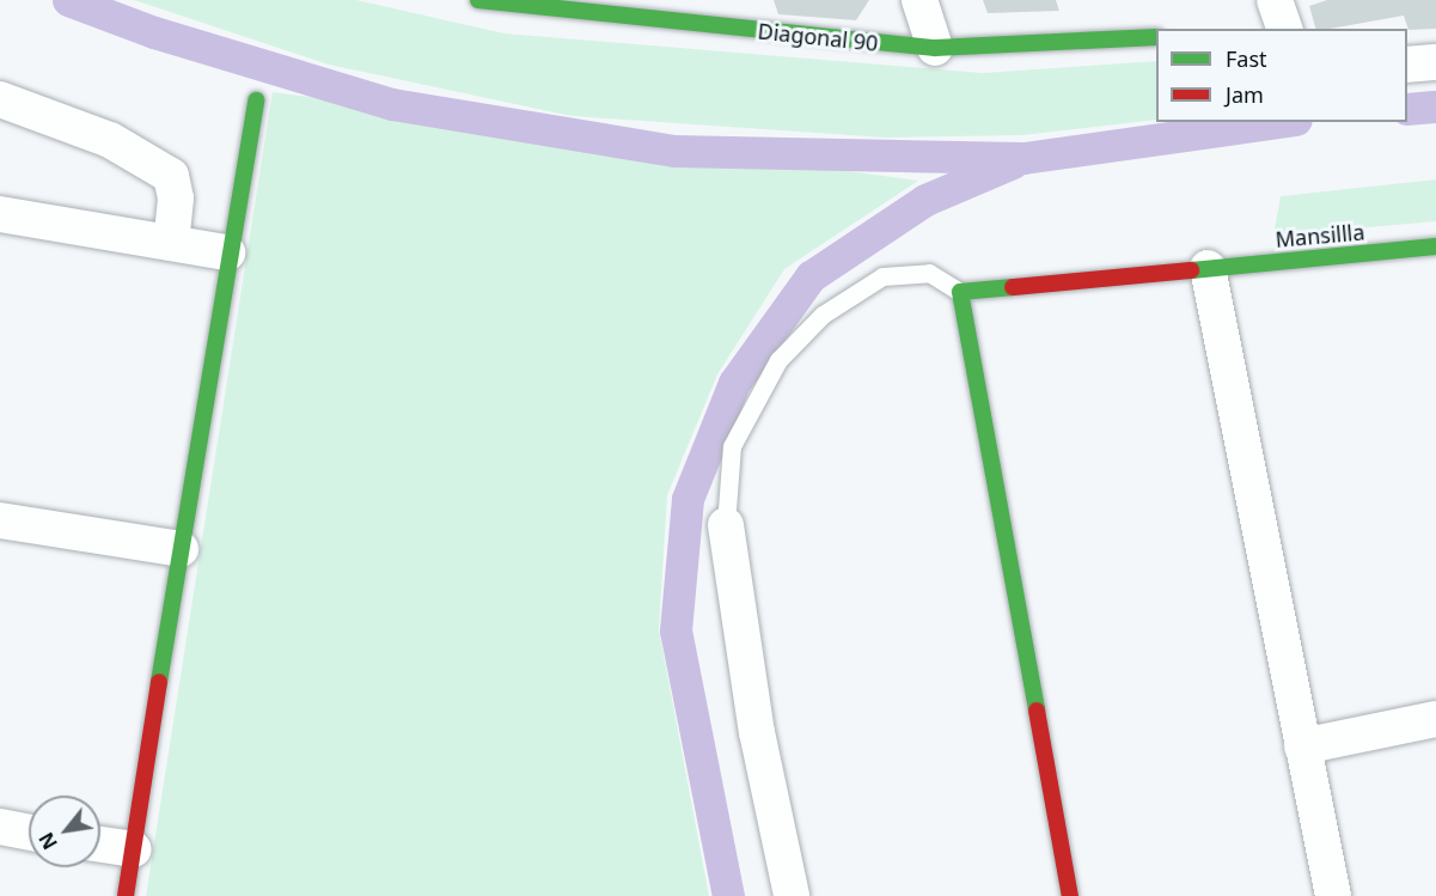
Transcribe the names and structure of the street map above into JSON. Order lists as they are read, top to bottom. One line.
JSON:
{"streets":{"street":["Diagonal 90","Mansillla"]},"legend":["Fast","Jam"],"north":"bottom left"}
